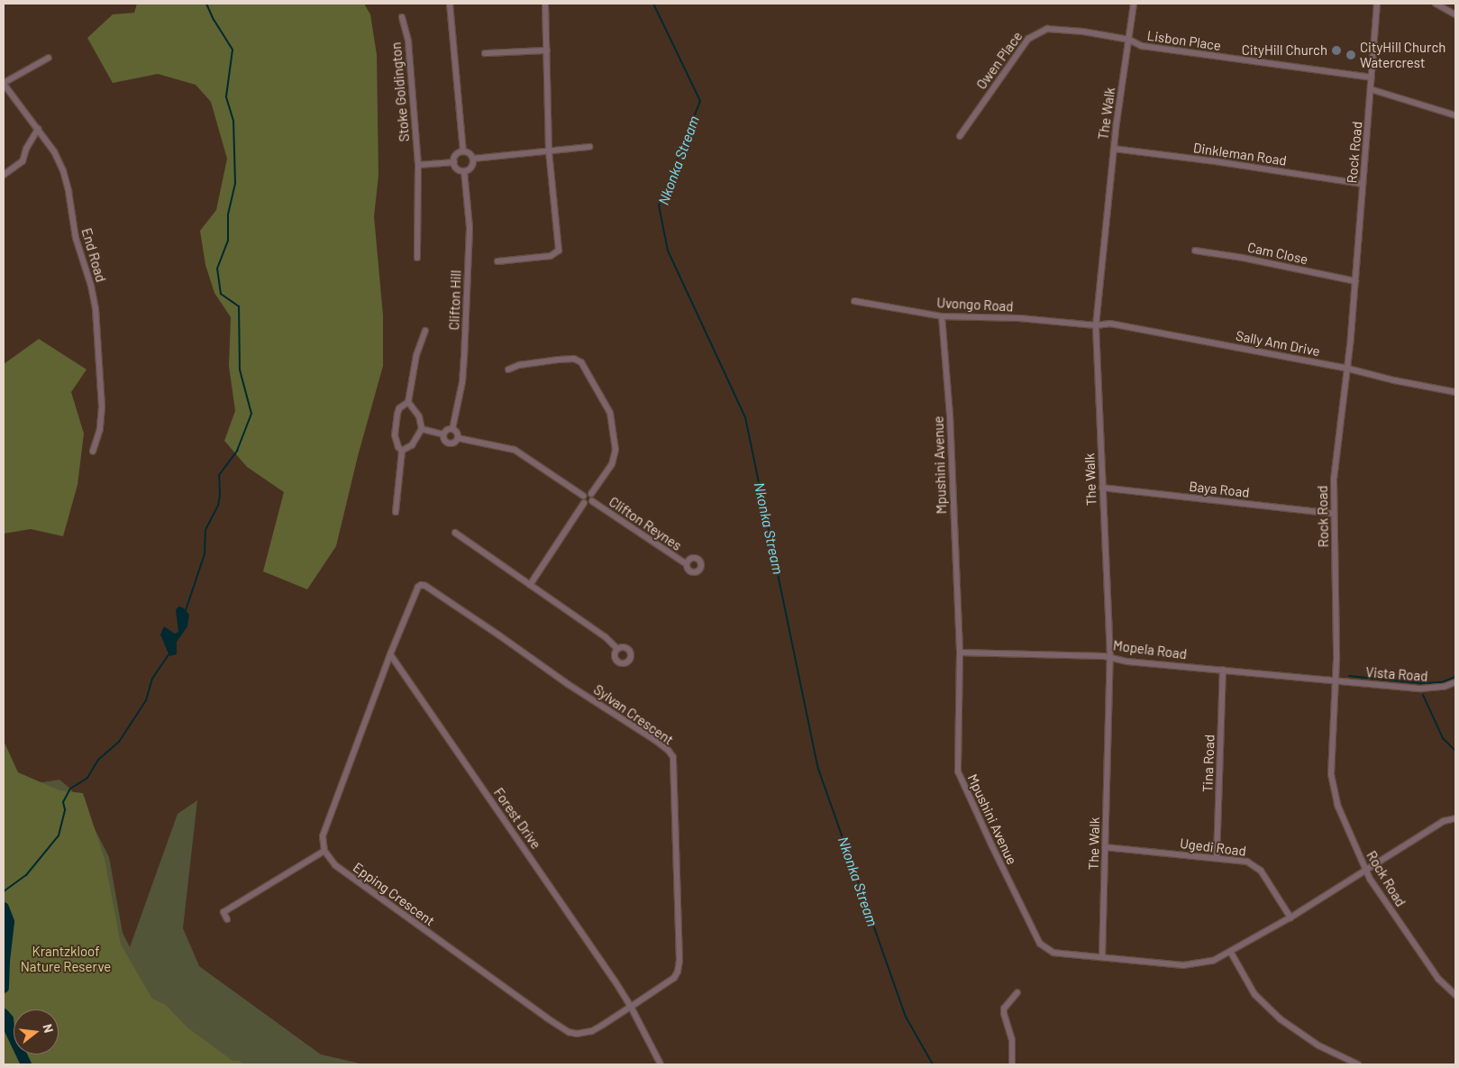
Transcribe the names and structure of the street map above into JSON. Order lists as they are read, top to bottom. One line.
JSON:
{"streets":{"street":["Lisbon Place","Owen Place","Stoke Goldington","The Walk","Rock Road","Dinkleman Road","Cam Close","End Road","Clifton Hill","Uvongo Road","Sally Ann Drive","Mpushini Avenue","Baya Road","Clifton Reynes","Mopela Road","Vista Road","Sylvan Crescent","Tina Road","Forest Drive","Ugedi Road","Epping Crescent"]},"crossings":[["Lisbon Place","Owen Place"],["Lisbon Place","The Walk"],["Lisbon Place","Rock Road"],["Owen Place","The Walk"],["The Walk","Dinkleman Road"],["The Walk","Uvongo Road"],["The Walk","Sally Ann Drive"],["The Walk","Mpushini Avenue"],["The Walk","Baya Road"],["The Walk","Mopela Road"],["The Walk","Ugedi Road"],["Rock Road","Dinkleman Road"],["Rock Road","Cam Close"],["Rock Road","Sally Ann Drive"],["Rock Road","Mpushini Avenue"],["Rock Road","Baya Road"],["Rock Road","Mopela Road"],["Rock Road","Vista Road"],["Uvongo Road","Sally Ann Drive"],["Uvongo Road","Mpushini Avenue"],["Mpushini Avenue","Mopela Road"],["Mpushini Avenue","Ugedi Road"],["Mopela Road","Vista Road"],["Mopela Road","Tina Road"],["Sylvan Crescent","Forest Drive"],["Sylvan Crescent","Epping Crescent"],["Tina Road","Ugedi Road"],["Forest Drive","Epping Crescent"]],"water":["Nkonka Stream"],"parks":["Krantzkloof Nature Reserve"],"places":["CityHill Church","CityHill Church Watercrest"],"north":"right"}
